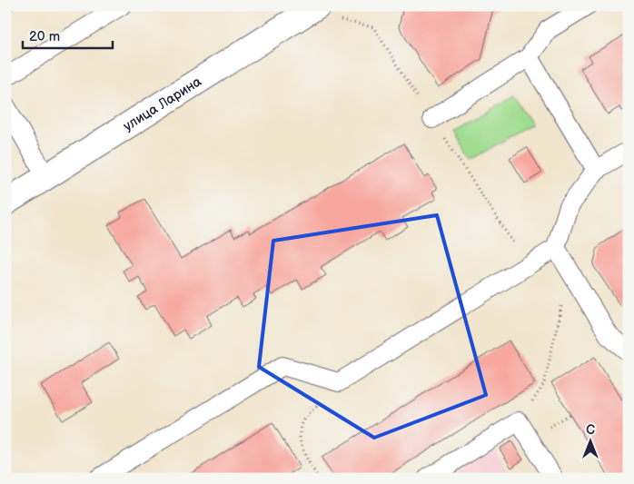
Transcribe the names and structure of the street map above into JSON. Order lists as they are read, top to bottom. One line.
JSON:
{"streets":{"street":["улица Ларина"]},"scale_bar":"20 m","north":"top"}
